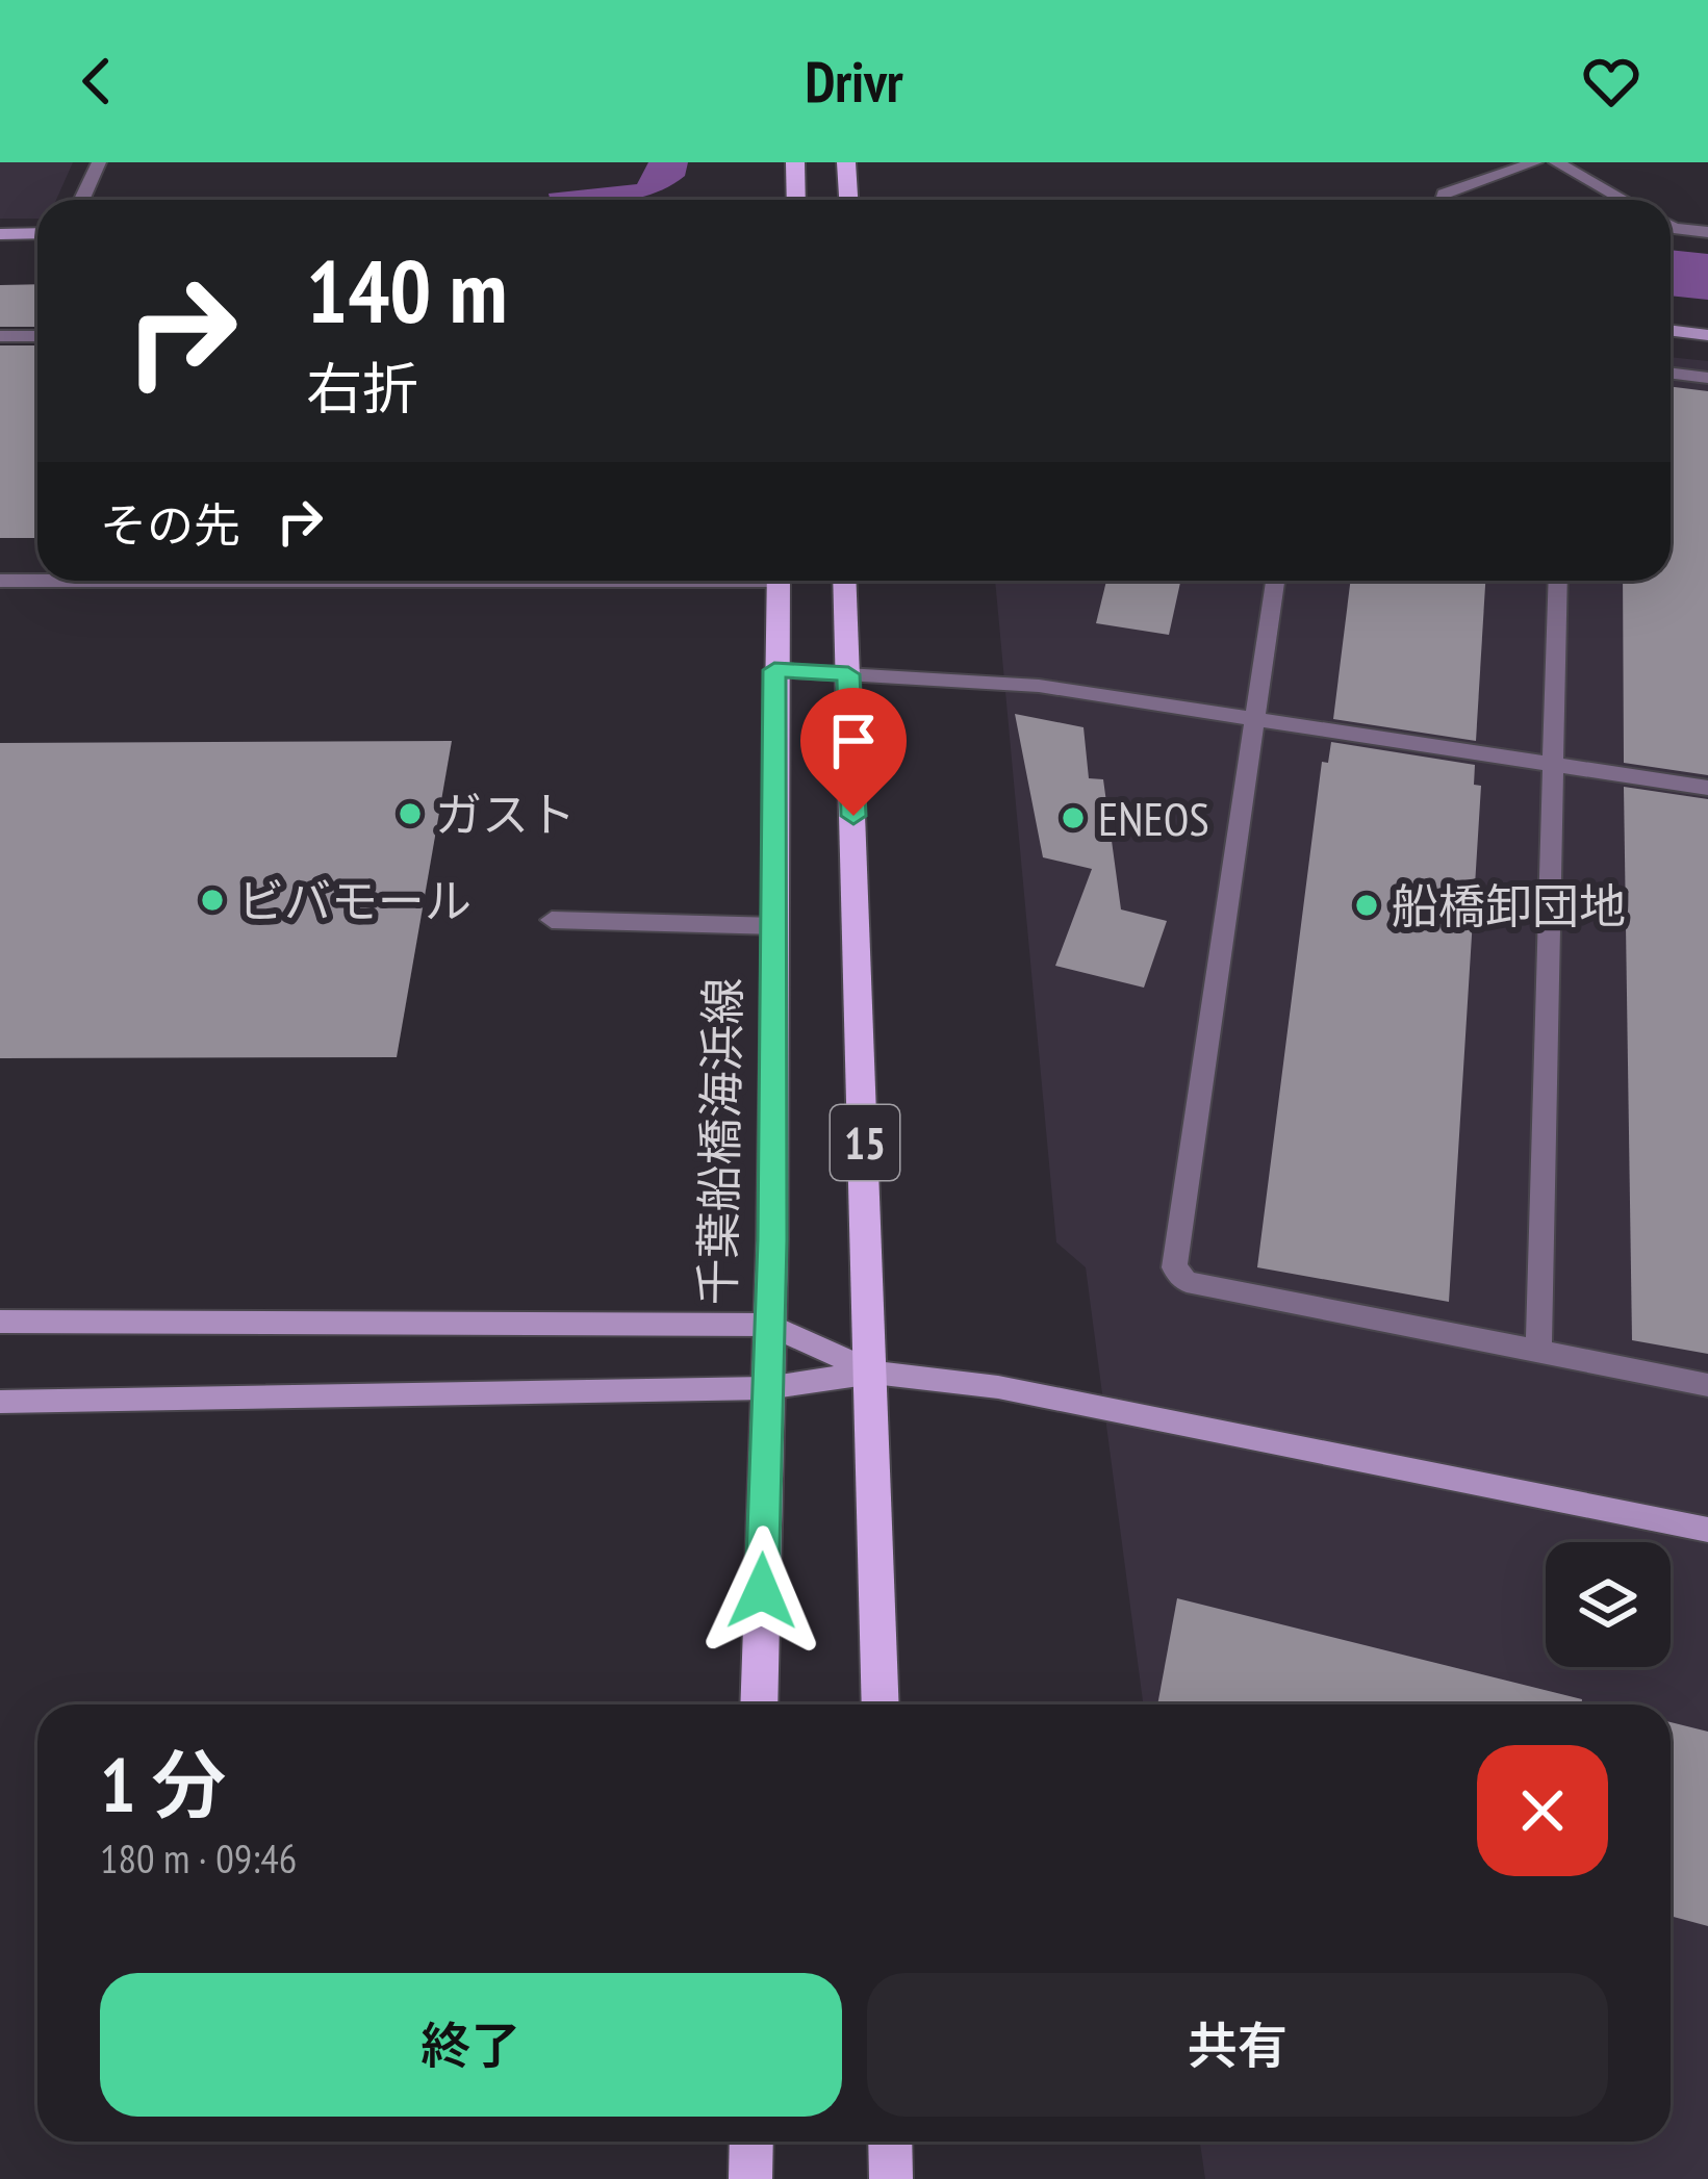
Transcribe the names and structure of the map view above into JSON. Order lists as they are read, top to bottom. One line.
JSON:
{"streets":{"main road":["千葉船橋海浜線","15"]},"places":["ガスト","ENEOS","ビバモール","船橋卸団地"],"page":{"header":"Drivr","turn":["140 m","右折"],"then":"その先","heading":["1 分","180 m · 09:46"],"buttons":["終了","共有"]}}
